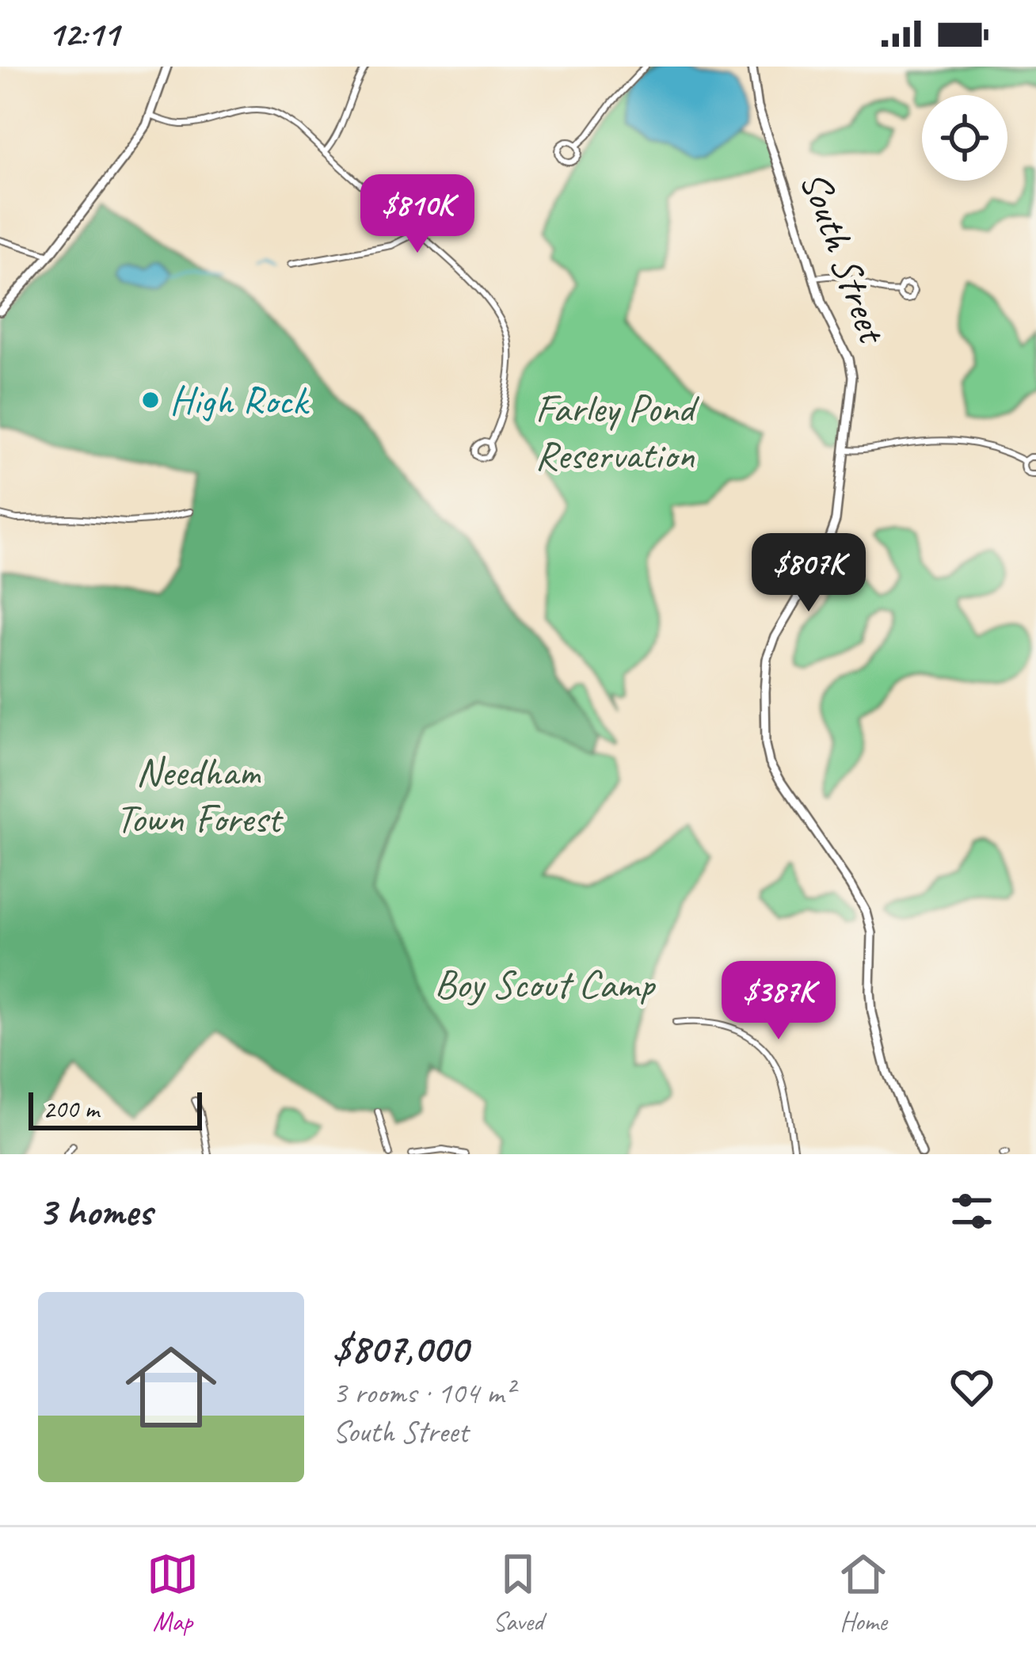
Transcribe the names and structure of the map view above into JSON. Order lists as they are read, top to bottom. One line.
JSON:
{"streets":{"street":["South Street"]},"parks":["Farley Pond Reservation","Needham Town Forest","Boy Scout Camp"],"places":["High Rock"],"scale_bar":"200 m","page":{"status":"12:11","price":["$810K","$807K","$387K"],"scale":"200 m","heading":"3 homes","list":[{"name":"$807,000","note":"3 rooms · 104 m² · South Street"}],"tabs":["Map","Saved","Home"]}}
